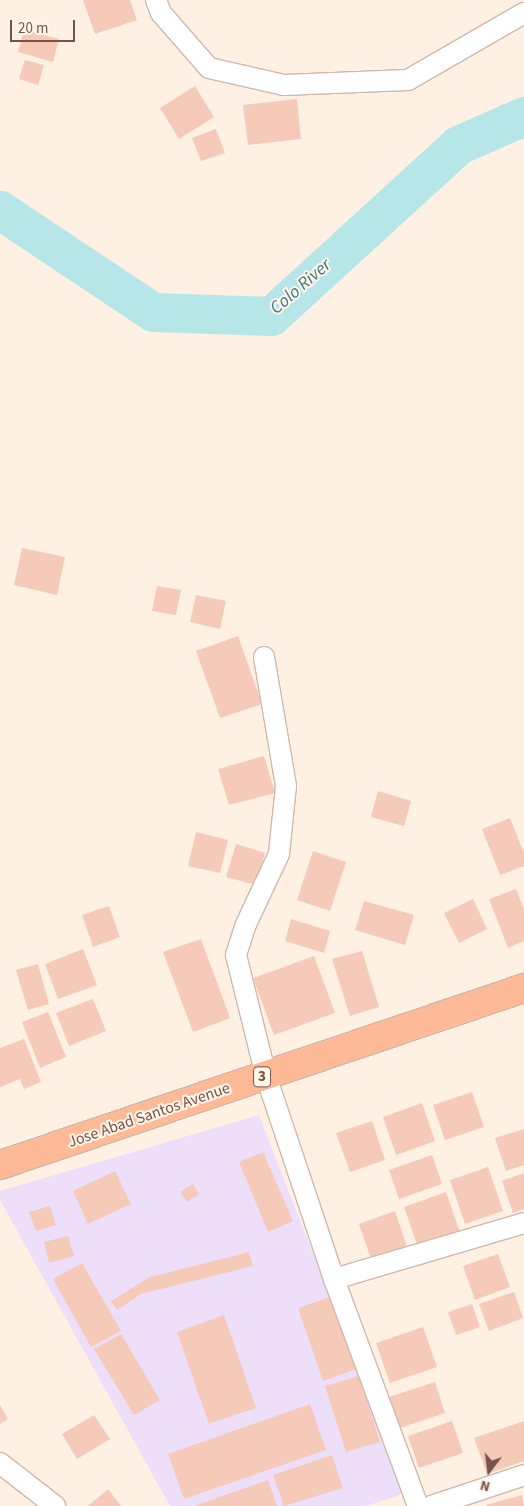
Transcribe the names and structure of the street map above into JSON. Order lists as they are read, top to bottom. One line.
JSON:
{"streets":{"highway":["3","Jose Abad Santos Avenue"]},"water":["Colo River"],"scale_bar":"20 m","north":"bottom"}
